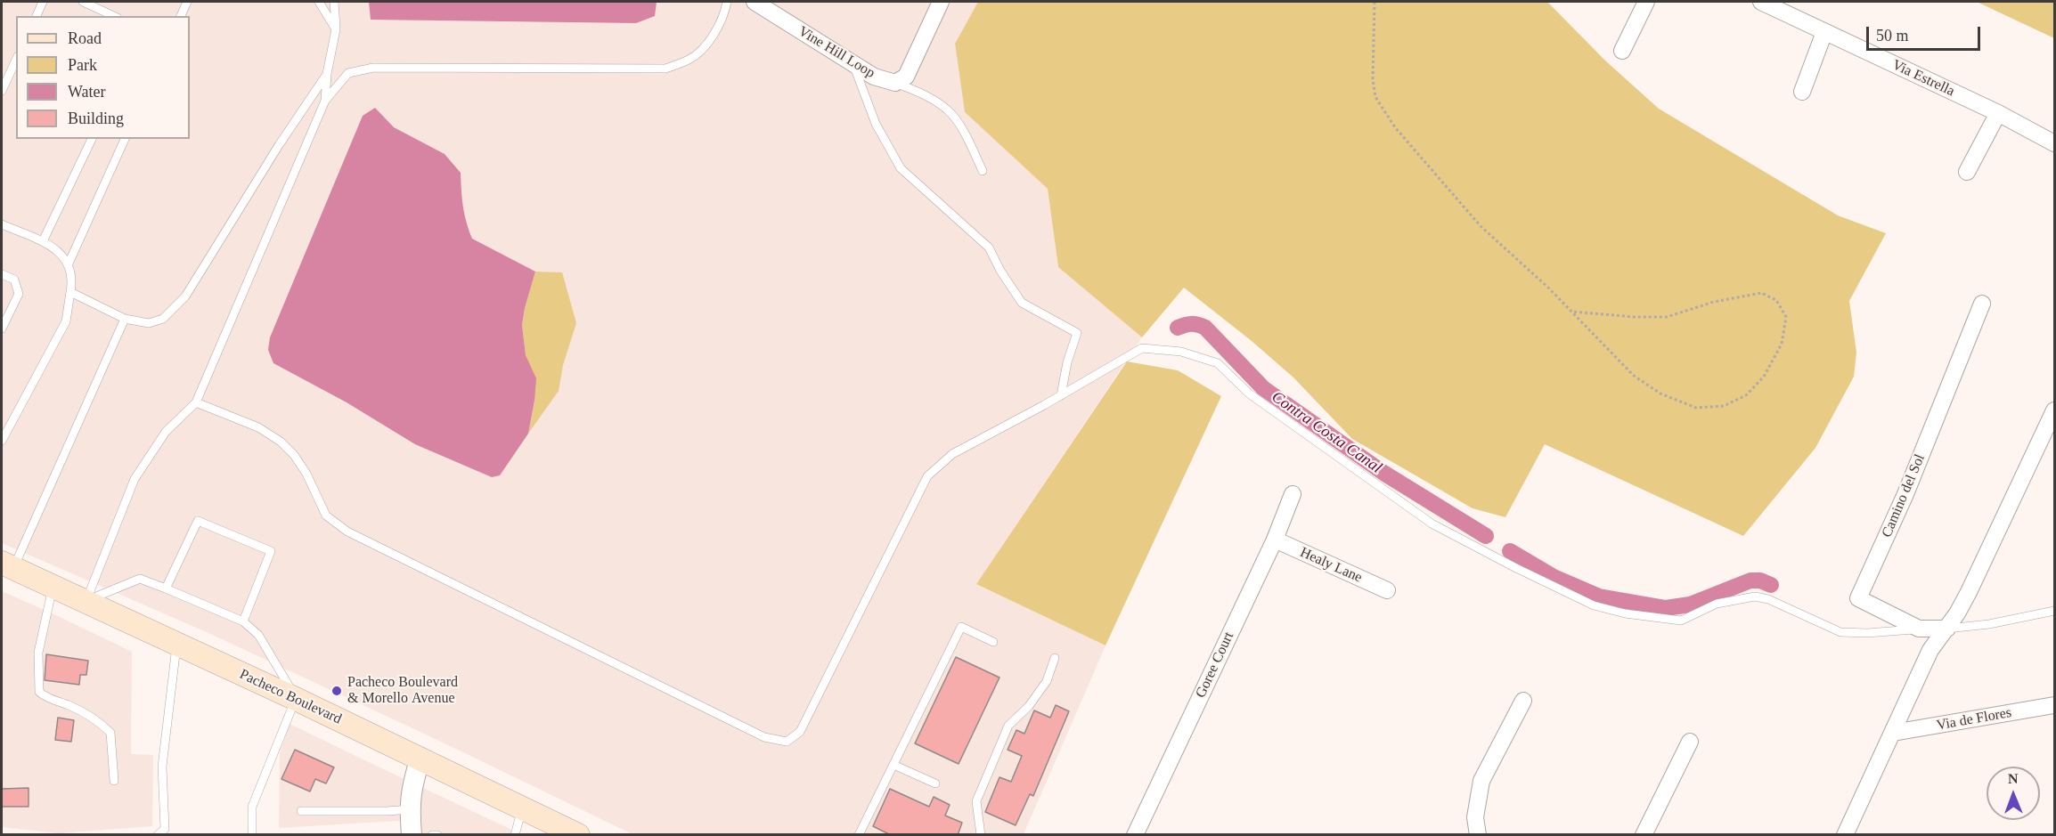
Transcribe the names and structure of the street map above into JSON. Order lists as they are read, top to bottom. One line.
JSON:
{"streets":{"main road":["Pacheco Boulevard"],"street":["Vine Hill Loop","Via Estrella","Camino del Sol","Healy Lane","Goree Court","Via de Flores"]},"crossings":[["Healy Lane","Goree Court"]],"water":["Contra Costa Canal"],"places":["Pacheco Boulevard & Morello Avenue"],"legend":["Road","Park","Water","Building"],"scale_bar":"50 m","north":"top"}
